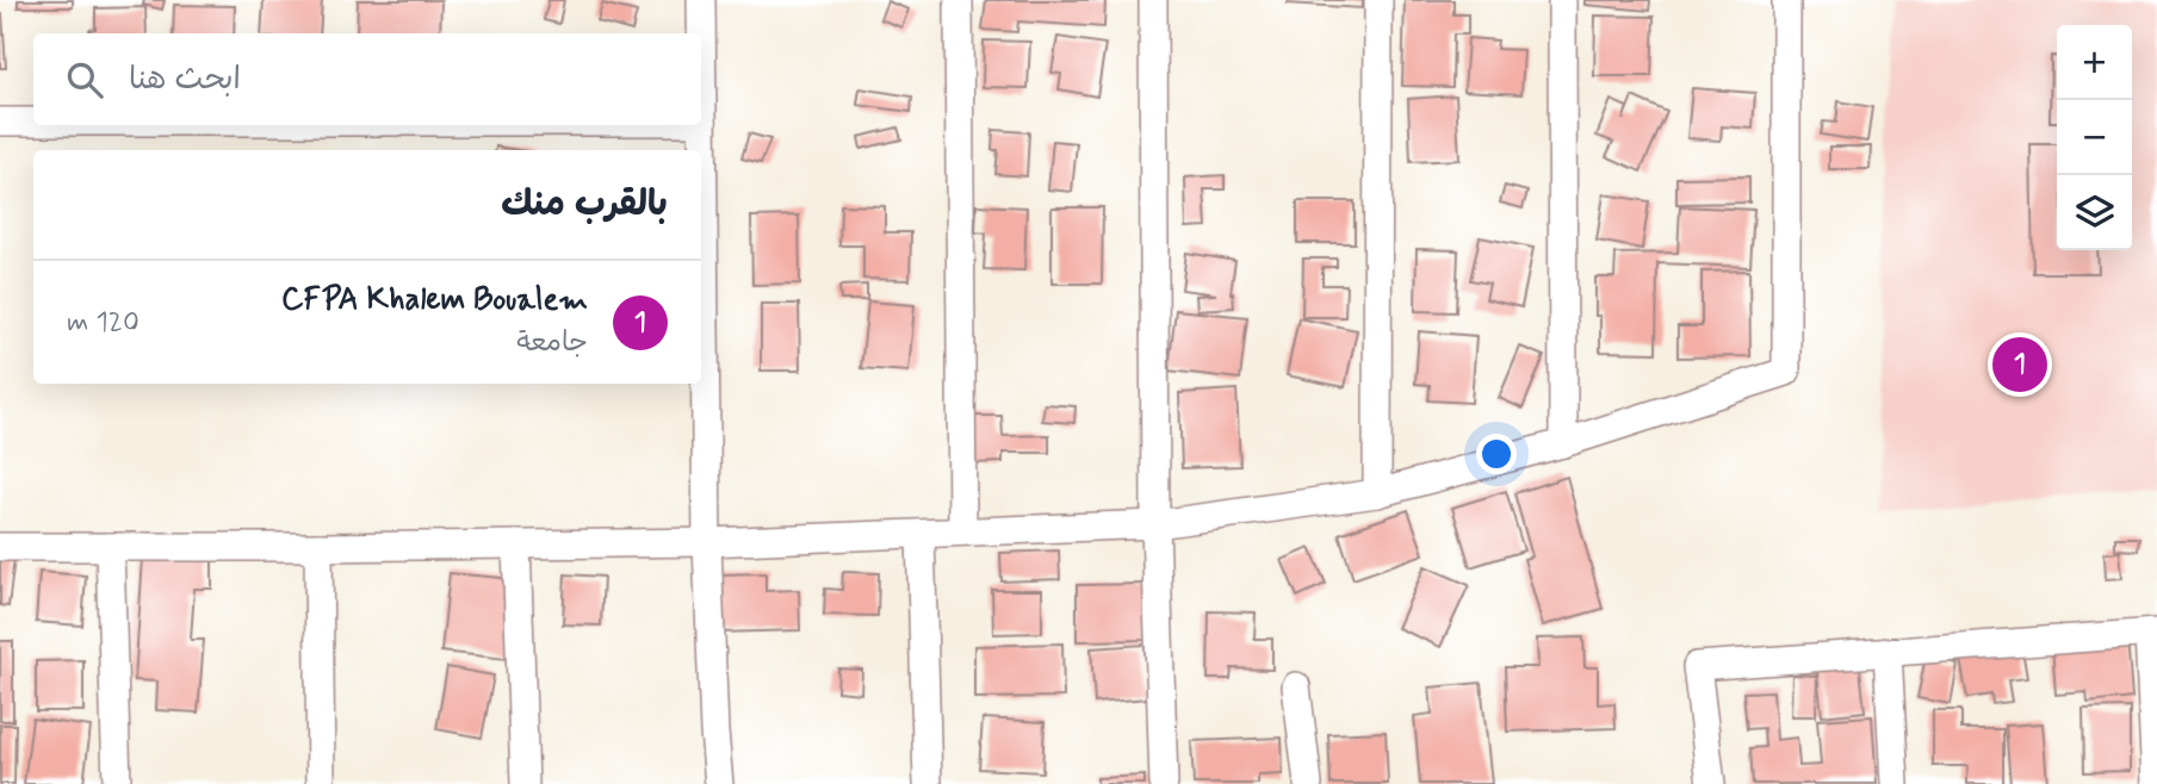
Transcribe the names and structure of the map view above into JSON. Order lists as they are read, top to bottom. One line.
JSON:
{"page":{"map_buttons":["+","−"],"search":"ابحث هنا","heading":"بالقرب منك","list":[{"mark":"1","name":"CFPA Khalem Boualem","note":"جامعة","value":"120 m"}],"pins":"1"}}
